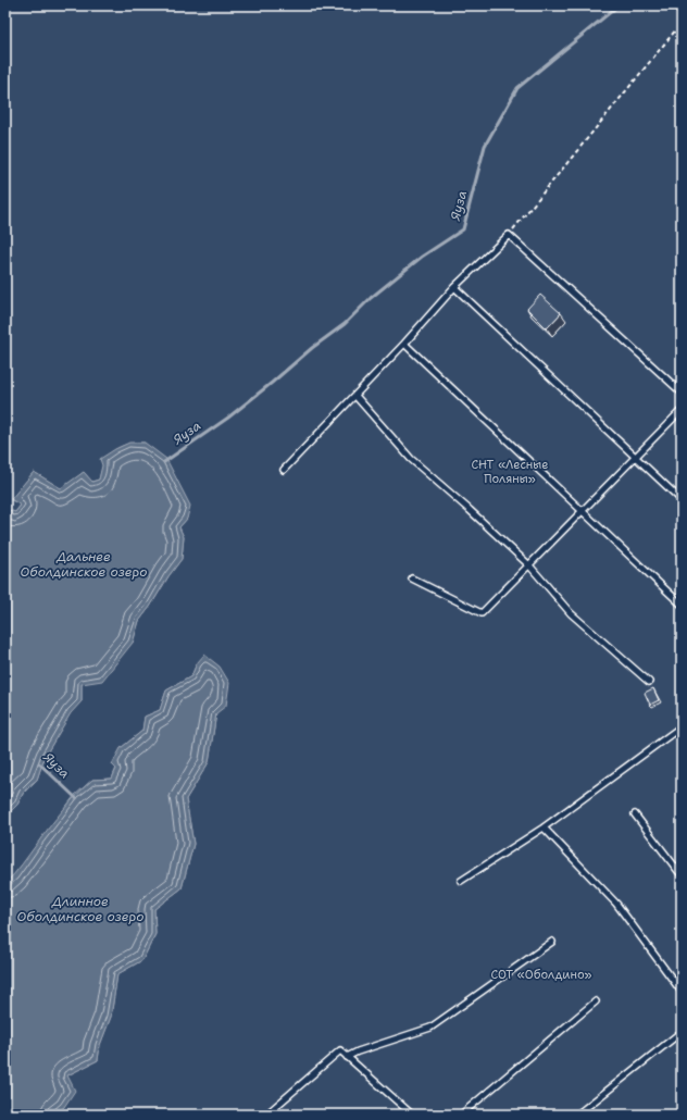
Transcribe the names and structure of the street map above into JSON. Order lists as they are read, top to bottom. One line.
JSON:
{"water":["Яуза","Дальнее Оболдинское озеро","Длинное Оболдинское озеро"],"parks":["СНТ «Лесные Поляны»","СОТ «Оболдино»"]}
